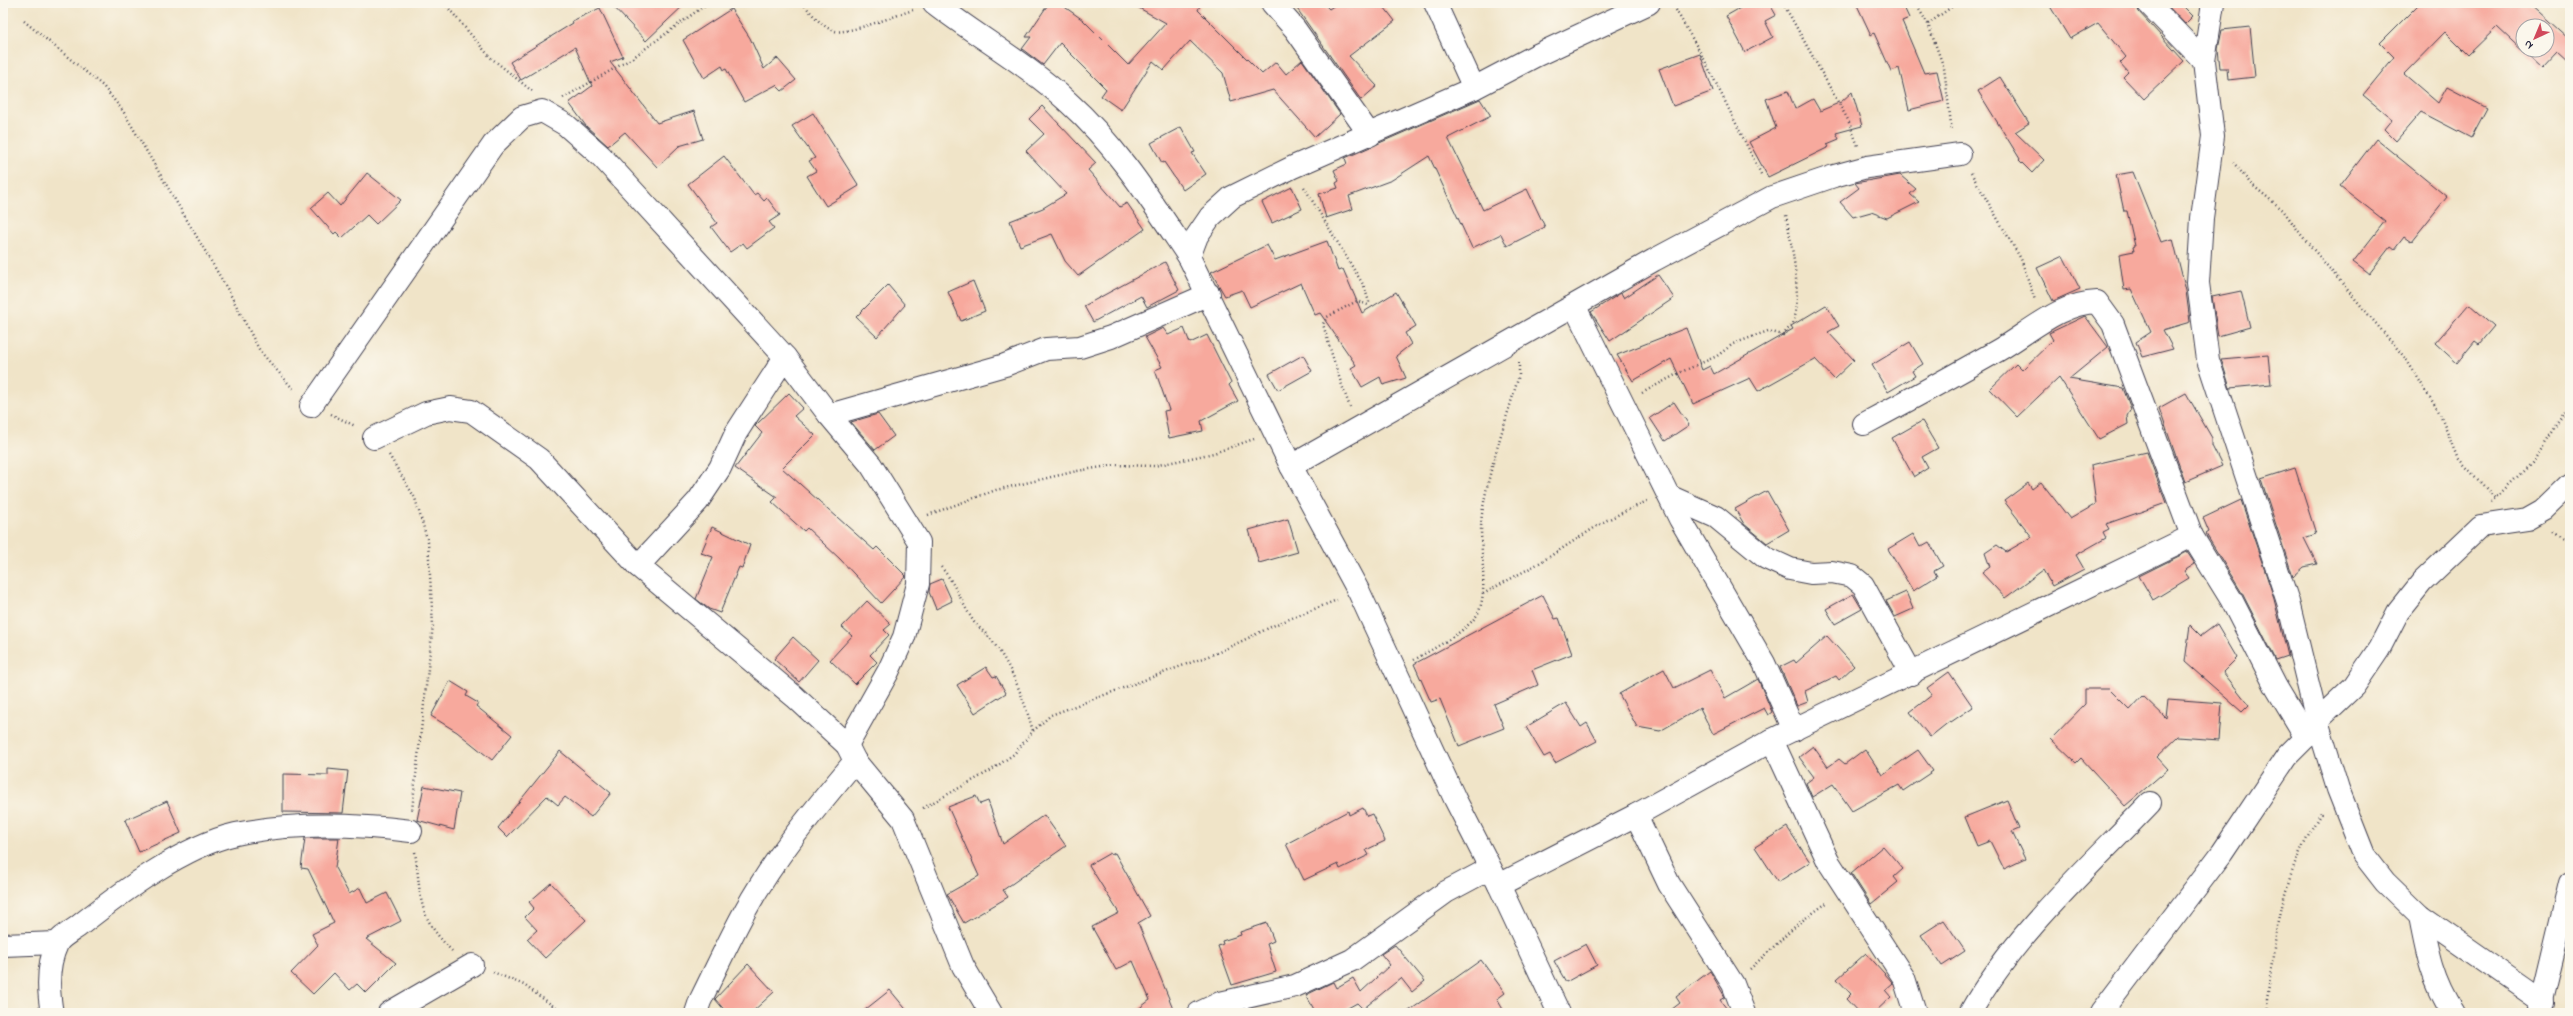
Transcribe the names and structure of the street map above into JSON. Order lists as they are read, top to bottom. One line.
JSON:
{"north":"bottom left"}
